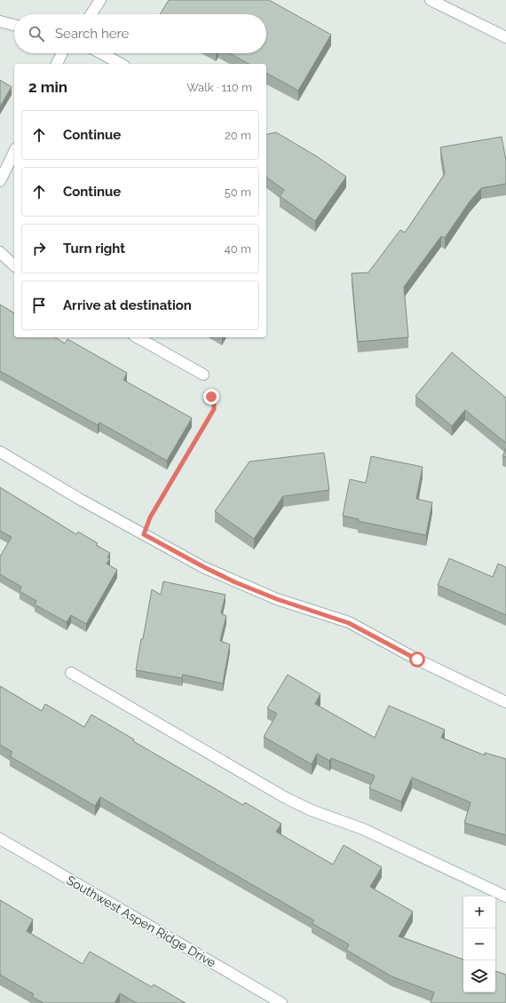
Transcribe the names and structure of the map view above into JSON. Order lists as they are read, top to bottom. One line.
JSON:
{"streets":{"street":["Southwest Aspen Ridge Drive"]},"page":{"search":"Search here","heading":["2 min","Walk · 110 m"],"list":[["Continue","20 m"],["Continue","50 m"],["Turn right","40 m"],"Arrive at destination"],"map_buttons":["+","−"]}}
